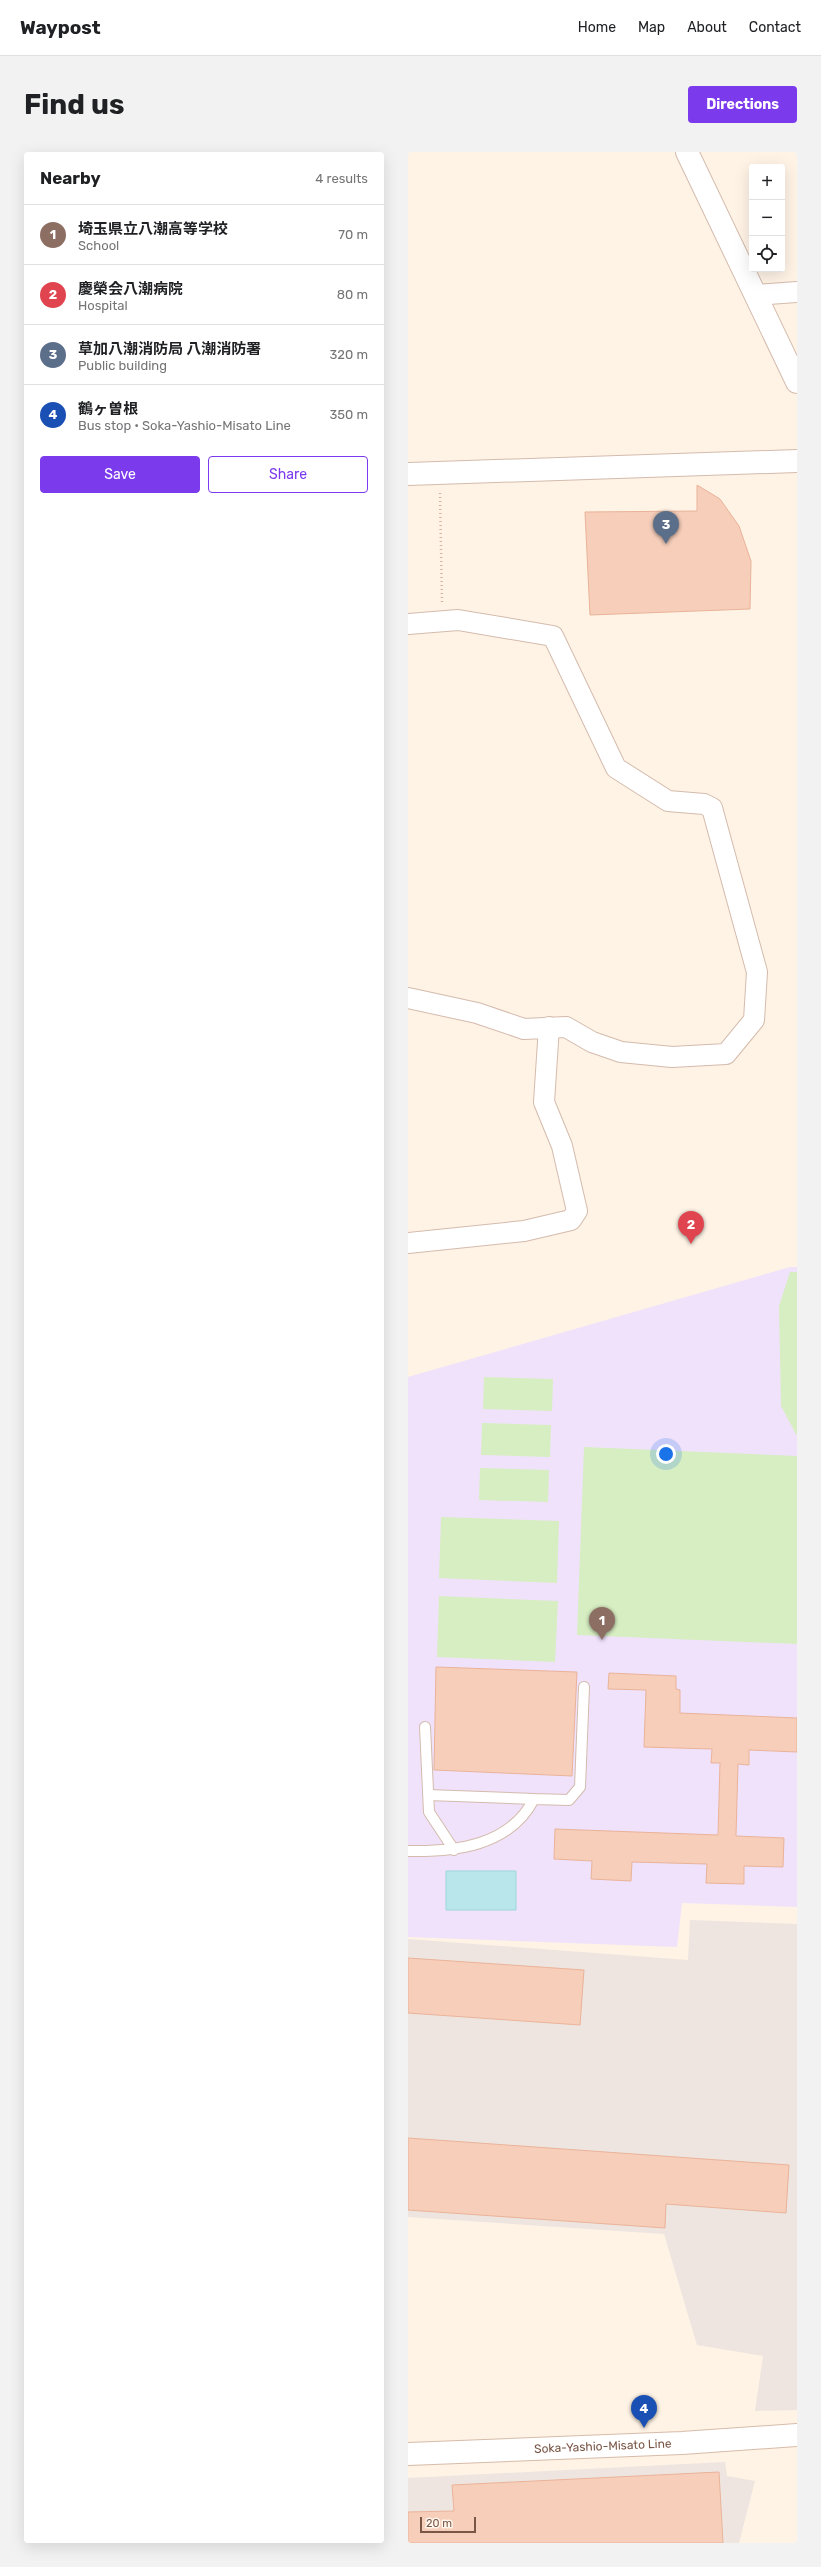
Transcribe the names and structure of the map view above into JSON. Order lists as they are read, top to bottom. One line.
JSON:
{"streets":{"street":["Soka-Yashio-Misato Line"]},"scale_bar":"20 m","page":{"header":"Waypost","nav":["Home","Map","About","Contact"],"buttons":["Directions",["Save","Share"]],"title":"Find us","heading":["Nearby","4 results"],"map_buttons":["+","−"],"list":[{"mark":"1","name":"埼玉県立八潮高等学校","note":"School","value":"70 m"},{"mark":"2","name":"慶榮会八潮病院","note":"Hospital","value":"80 m"},{"mark":"3","name":"草加八潮消防局 八潮消防署","note":"Public building","value":"320 m"},{"mark":"4","name":"鶴ヶ曽根","note":"Bus stop · Soka-Yashio-Misato Line","value":"350 m"}],"pins":["3","2","1","4"],"scale":"20 m"}}
